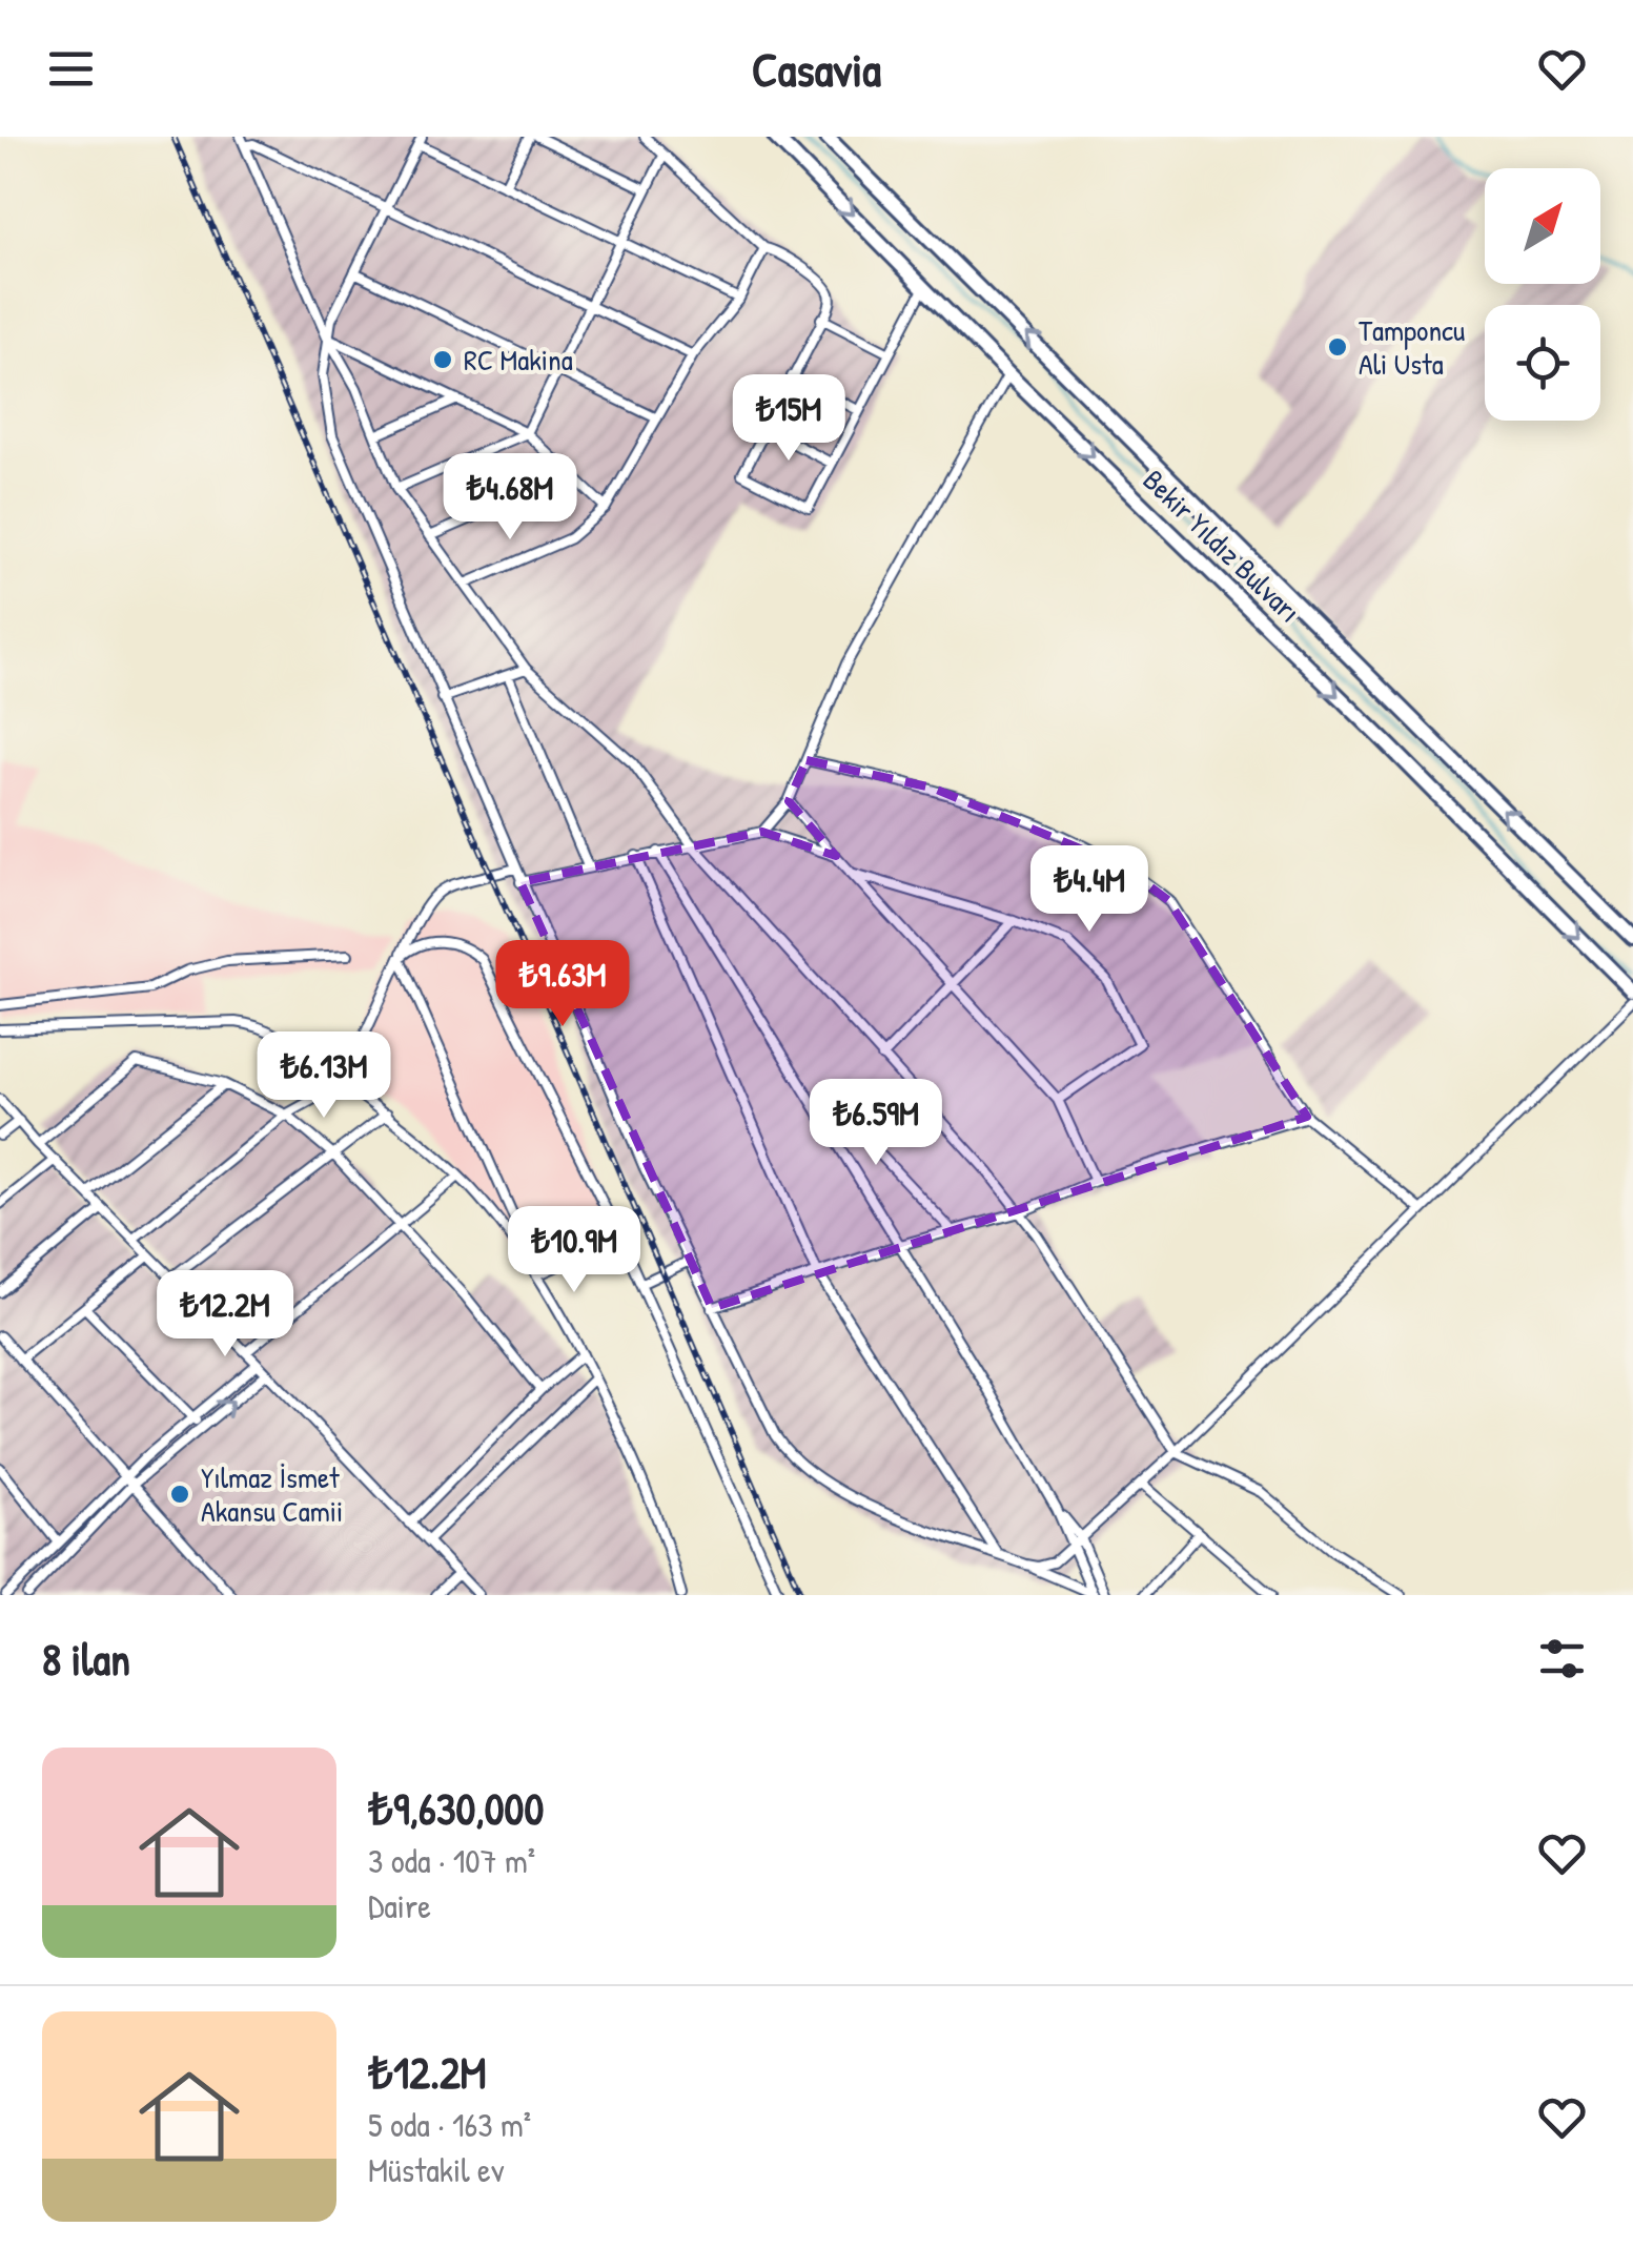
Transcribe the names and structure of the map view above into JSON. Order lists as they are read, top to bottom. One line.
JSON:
{"streets":{"main road":["Bekir Yıldız Bulvarı"]},"places":["Tamponcu Ali Usta","RC Makina","Yılmaz İsmet Akansu Camii"],"north":"top right","page":{"header":"Casavia","price":["₺15M","₺4.68M","₺4.4M","₺9.63M","₺6.13M","₺6.59M","₺10.9M","₺12.2M"],"heading":"8 ilan","list":[{"name":"₺9,630,000","note":"3 oda · 107 m² · Daire"},{"name":"₺12.2M","note":"5 oda · 163 m² · Müstakil ev"}]}}
